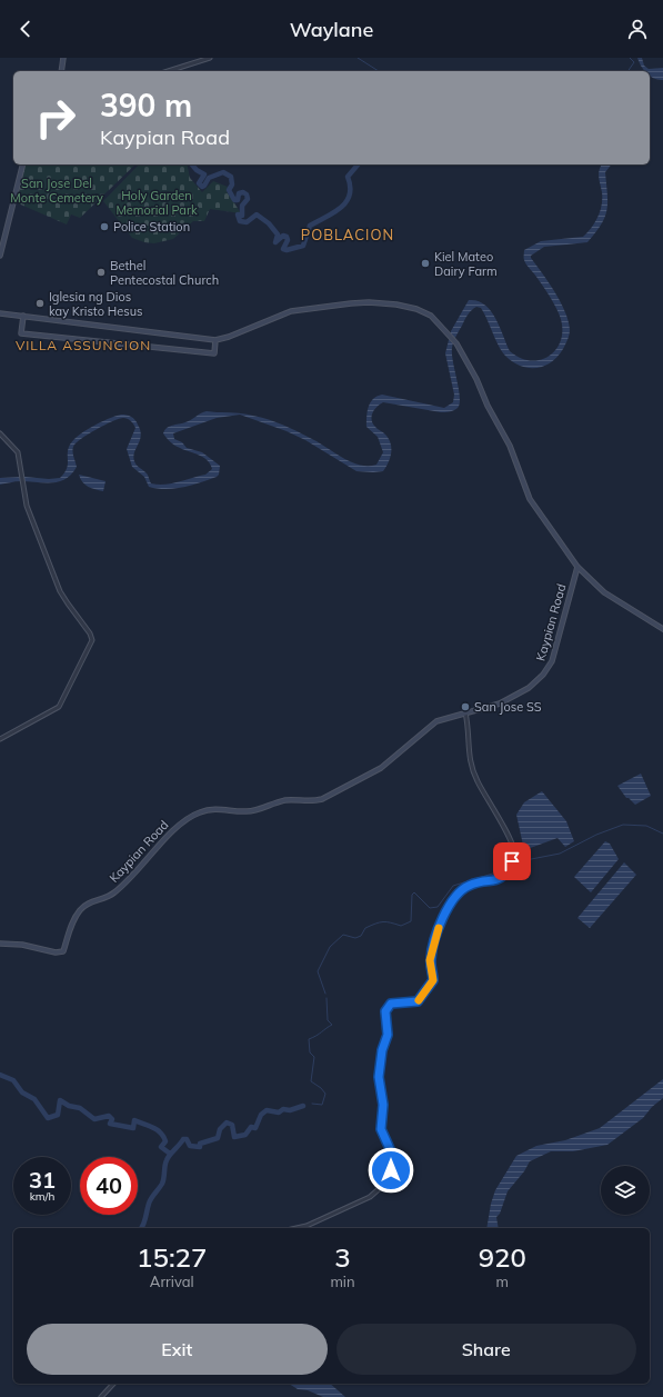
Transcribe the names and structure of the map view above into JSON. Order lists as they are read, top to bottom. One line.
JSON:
{"streets":{"main road":["Kaypian Road"]},"districts":["POBLACION","VILLA ASSUNCION"],"parks":["San Jose Del Monte Cemetery","Holy Garden Memorial Park"],"places":["Police Station","Kiel Mateo Dairy Farm","Bethel Pentecostal Church","Iglesia ng Dios kay Kristo Hesus","San Jose SS"],"page":{"header":"Waylane","turn":["390 m","Kaypian Road"],"speed":"31 km/h","limit":"40","eta":["15:27","Arrival","3","min","920","m"],"buttons":["Exit","Share"]}}
